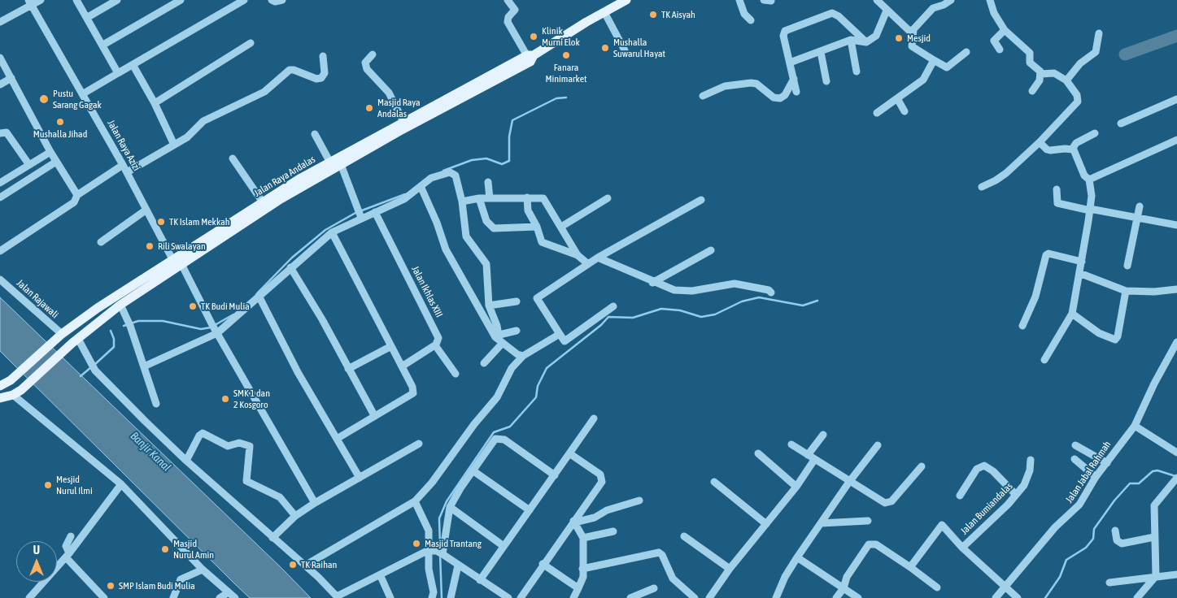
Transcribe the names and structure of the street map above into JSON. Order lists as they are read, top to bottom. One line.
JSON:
{"streets":{"main road":["Jalan Raya Andalas"],"street":["Jalan Raya Azizi","Jalan Ikhlas XIII","Jalan Rajawali","Jalan Jabal Rahmah","Jalan Bumiandalas"]},"crossings":[["Jalan Raya Azizi","Jalan Raya Andalas"],["Jalan Raya Andalas","Jalan Rajawali"]],"water":["Banjir Kanal"],"places":["TK Aisyah","Klinik Murni Elok","Mesjid","Mushalla Suwarul Hayat","Fanara Minimarket","Pustu Sarang Gagak","Masjid Raya Andalas","Mushalla Jihad","TK Islam Mekkah","Rili Swalayan","TK Budi Mulia","SMK 1 dan 2 Kosgoro","Mesjid Nurul Ilmi","Masjid Trantang","Masjid Nurul Amin","TK Raihan","SMP Islam Budi Mulia"],"north":"top"}
